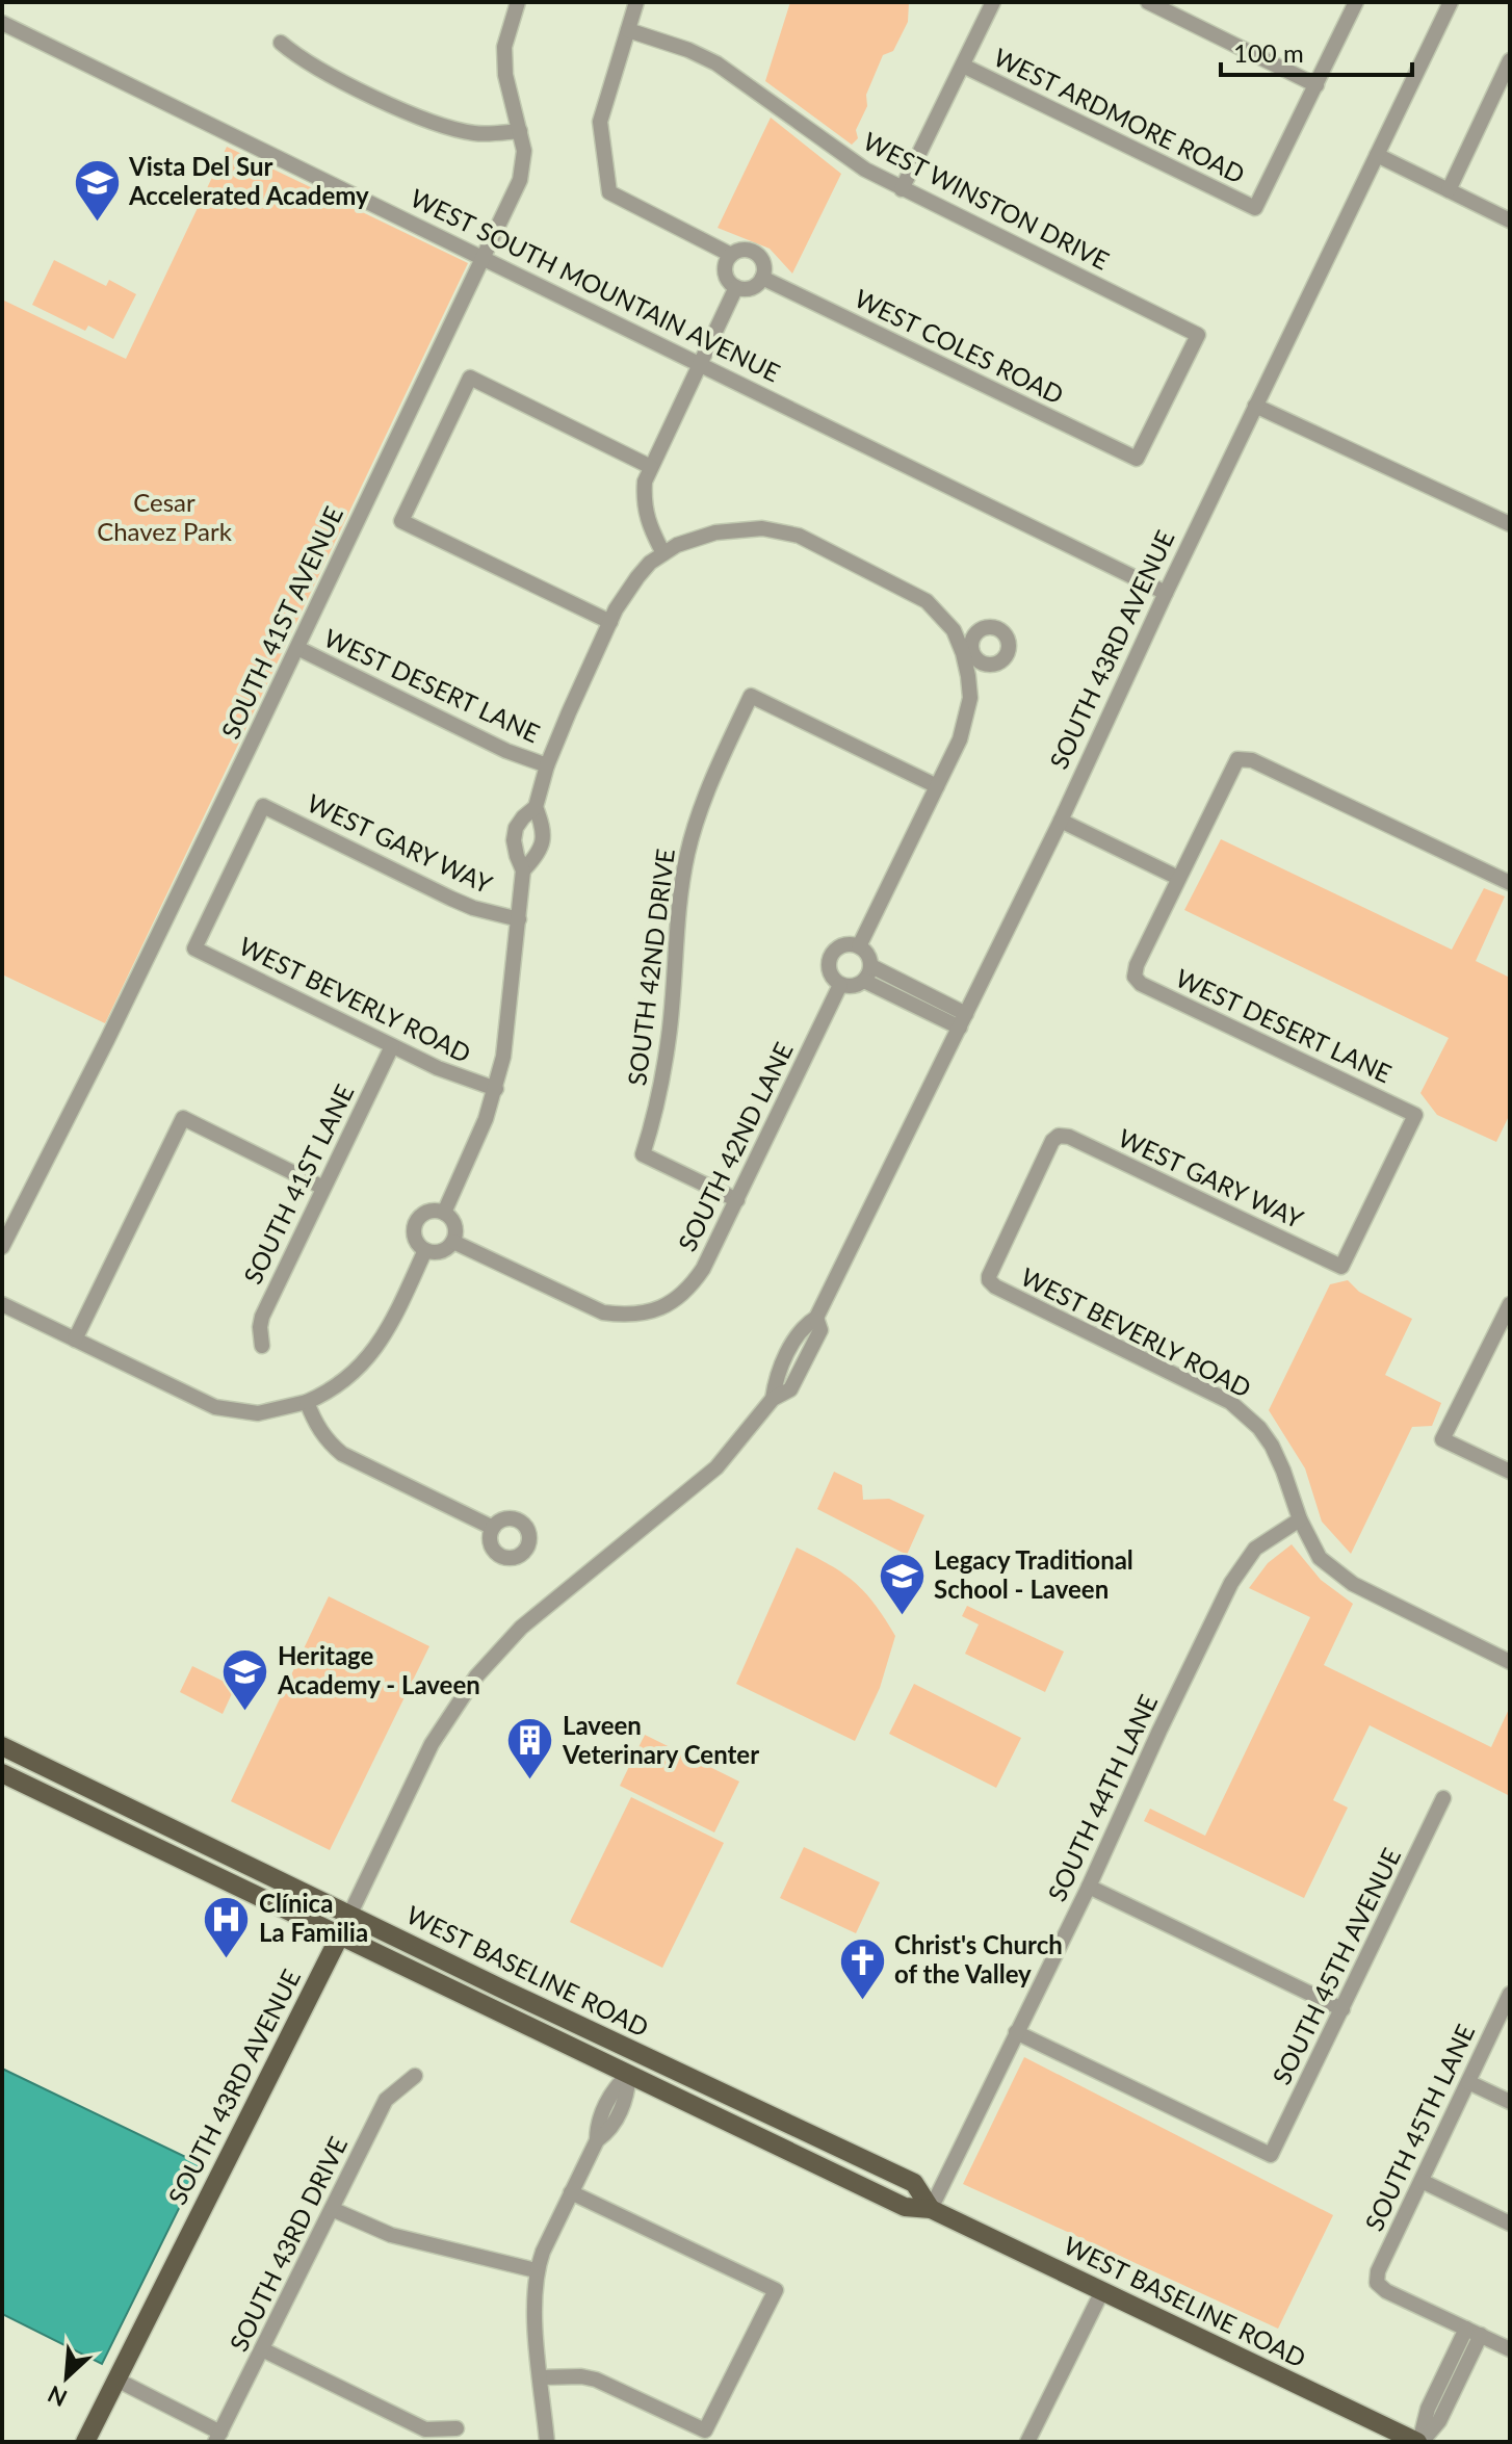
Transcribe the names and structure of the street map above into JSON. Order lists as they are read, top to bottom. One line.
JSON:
{"streets":{"main road":["SOUTH 43RD AVENUE","WEST BASELINE ROAD"],"street":["WEST ARDMORE ROAD","WEST WINSTON DRIVE","WEST SOUTH MOUNTAIN AVENUE","WEST COLES ROAD","SOUTH 41ST AVENUE","WEST DESERT LANE","WEST GARY WAY","SOUTH 42ND DRIVE","WEST BEVERLY ROAD","SOUTH 42ND LANE","SOUTH 41ST LANE","SOUTH 44TH LANE","SOUTH 45TH AVENUE","SOUTH 45TH LANE","SOUTH 43RD DRIVE"]},"crossings":[["WEST WINSTON DRIVE","WEST COLES ROAD"],["WEST SOUTH MOUNTAIN AVENUE","SOUTH 41ST AVENUE"],["WEST SOUTH MOUNTAIN AVENUE","SOUTH 43RD AVENUE"],["SOUTH 41ST AVENUE","WEST DESERT LANE"],["SOUTH 43RD AVENUE","WEST BASELINE ROAD"],["WEST DESERT LANE","WEST GARY WAY"],["WEST GARY WAY","WEST BEVERLY ROAD"],["SOUTH 42ND DRIVE","SOUTH 42ND LANE"],["WEST BEVERLY ROAD","SOUTH 41ST LANE"],["WEST BEVERLY ROAD","SOUTH 44TH LANE"],["SOUTH 44TH LANE","SOUTH 45TH AVENUE"],["SOUTH 44TH LANE","WEST BASELINE ROAD"]],"parks":["Cesar Chavez Park"],"places":{"school or university":["Vista Del Sur Accelerated Academy","Legacy Traditional School - Laveen","Heritage Academy - Laveen"],"building":["Laveen Veterinary Center"],"hospital":["Clínica La Familia"],"church":["Christ's Church of the Valley"]},"scale_bar":"100 m","north":"bottom left"}
